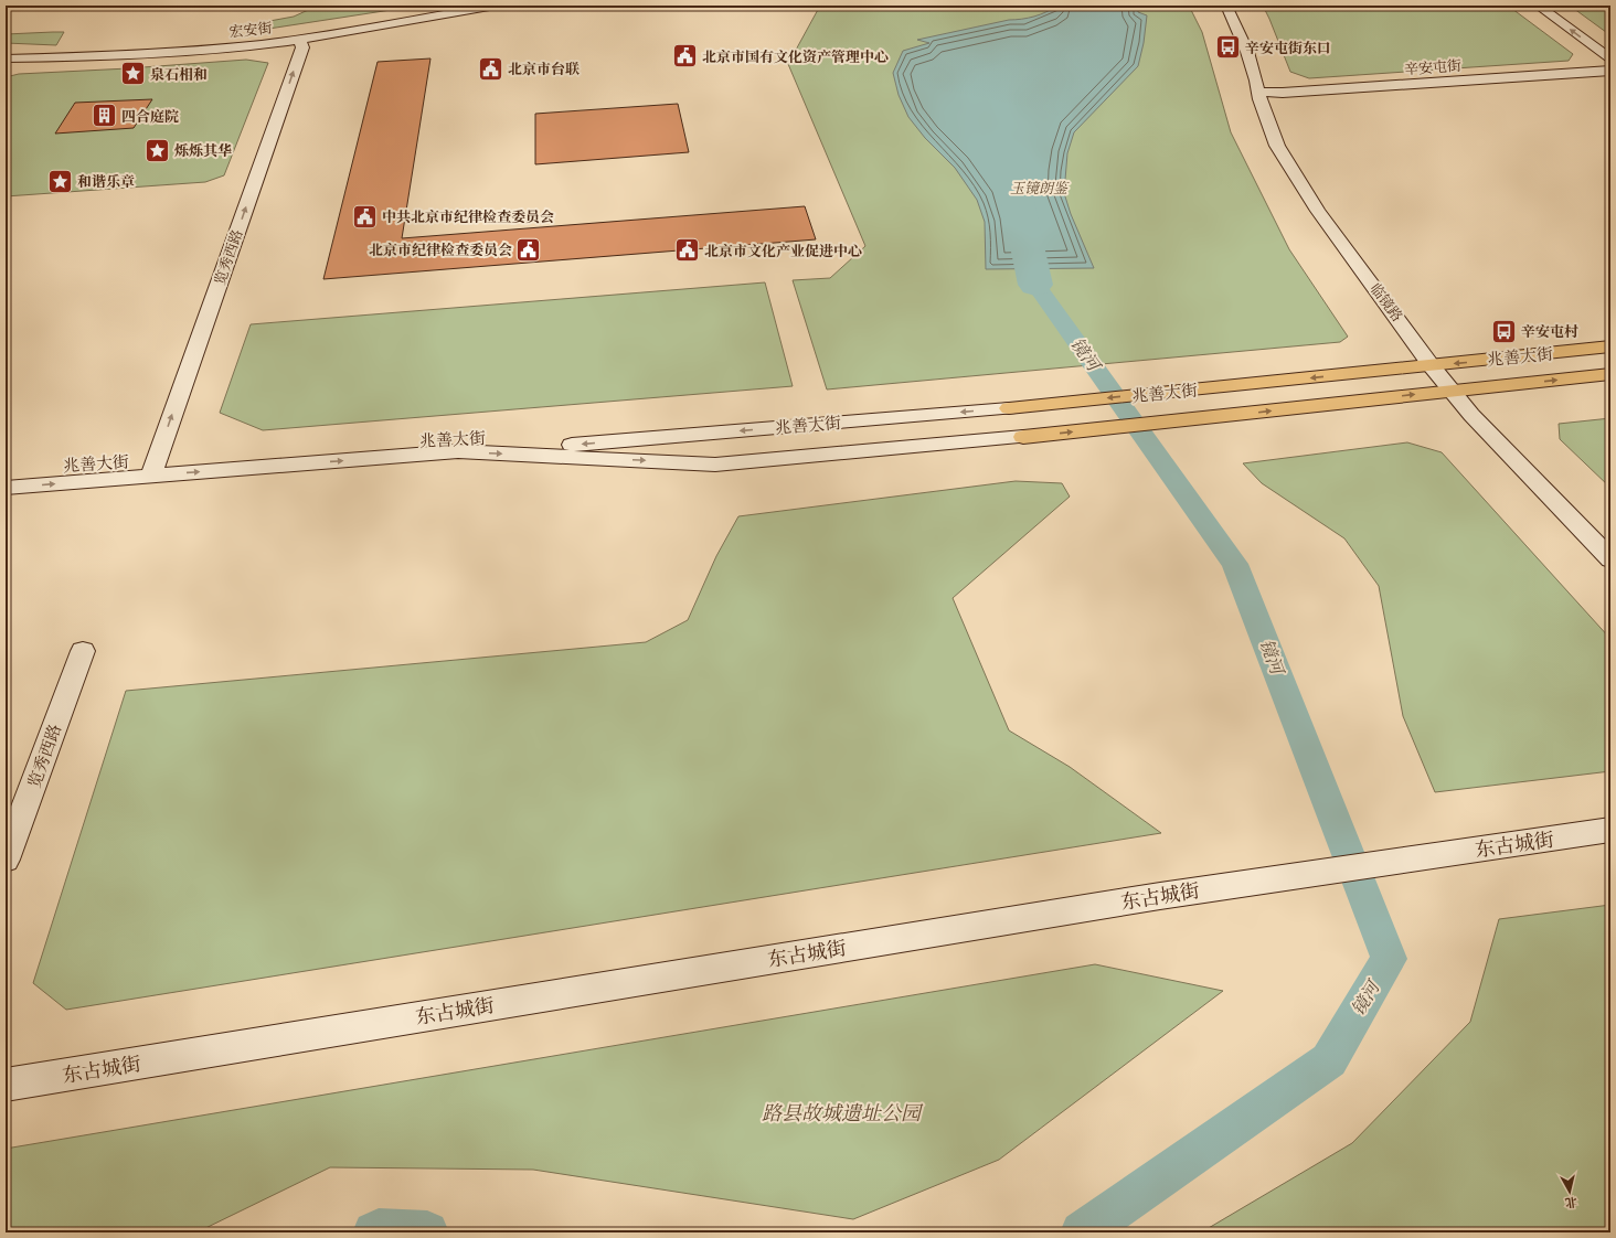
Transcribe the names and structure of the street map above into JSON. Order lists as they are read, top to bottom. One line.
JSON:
{"streets":{"main road":["兆善大街"],"street":["宏安街","辛安屯街","览秀西路","临镜路","东古城街"]},"crossings":[["宏安街","览秀西路"],["辛安屯街","临镜路"],["览秀西路","兆善大街"],["临镜路","兆善大街"]],"one_way":["览秀西路"],"water":["镜河"],"parks":["玉镜朗鉴","路县故城遗址公园"],"places":{"bus stop":["辛安屯街东口","辛安屯村"],"public building":["北京市国有文化资产管理中心","北京市台联","中共北京市纪律检查委员会","北京市纪律检查委员会","北京市文化产业促进中心"],"place":["泉石相和","烁烁其华","和谐乐章"],"building":["四合庭院"]},"north":"bottom"}
